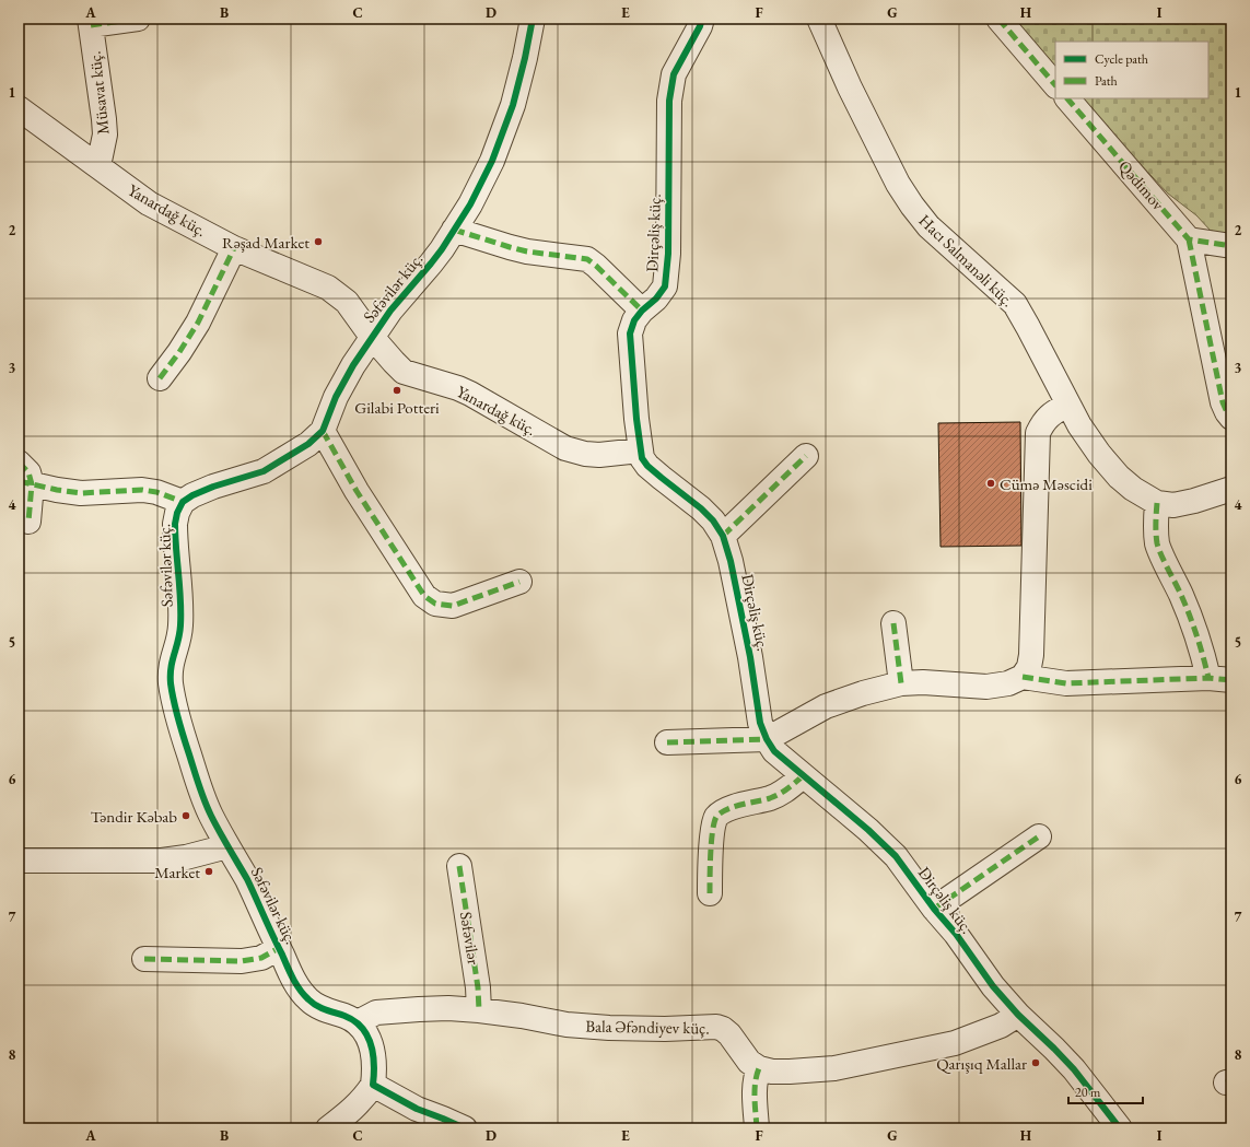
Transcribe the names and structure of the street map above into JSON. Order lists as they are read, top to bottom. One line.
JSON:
{"streets":{"street":["Müsavat küç.","Qədimov","Yanardağ küç.","Dirçəliş küç.","Hacı Salmanəli küç.","Səfəvilər küç.","Səfəvilər","Bala Əfəndiyev küç."]},"crossings":[["Müsavat küç.","Yanardağ küç."],["Yanardağ küç.","Dirçəliş küç."],["Yanardağ küç.","Səfəvilər küç."],["Səfəvilər küç.","Bala Əfəndiyev küç."],["Səfəvilər","Bala Əfəndiyev küç."]],"places":["Rəşad Market","Gilabi Potteri","Cümə Məscidi","Təndir Kəbab","Market","Qarışıq Mallar"],"legend":["Cycle path","Path"],"scale_bar":"20 m","grid":{"columns":["A","B","C","D","E","F","G","H","I"],"rows":["1","2","3","4","5","6","7","8"]}}
